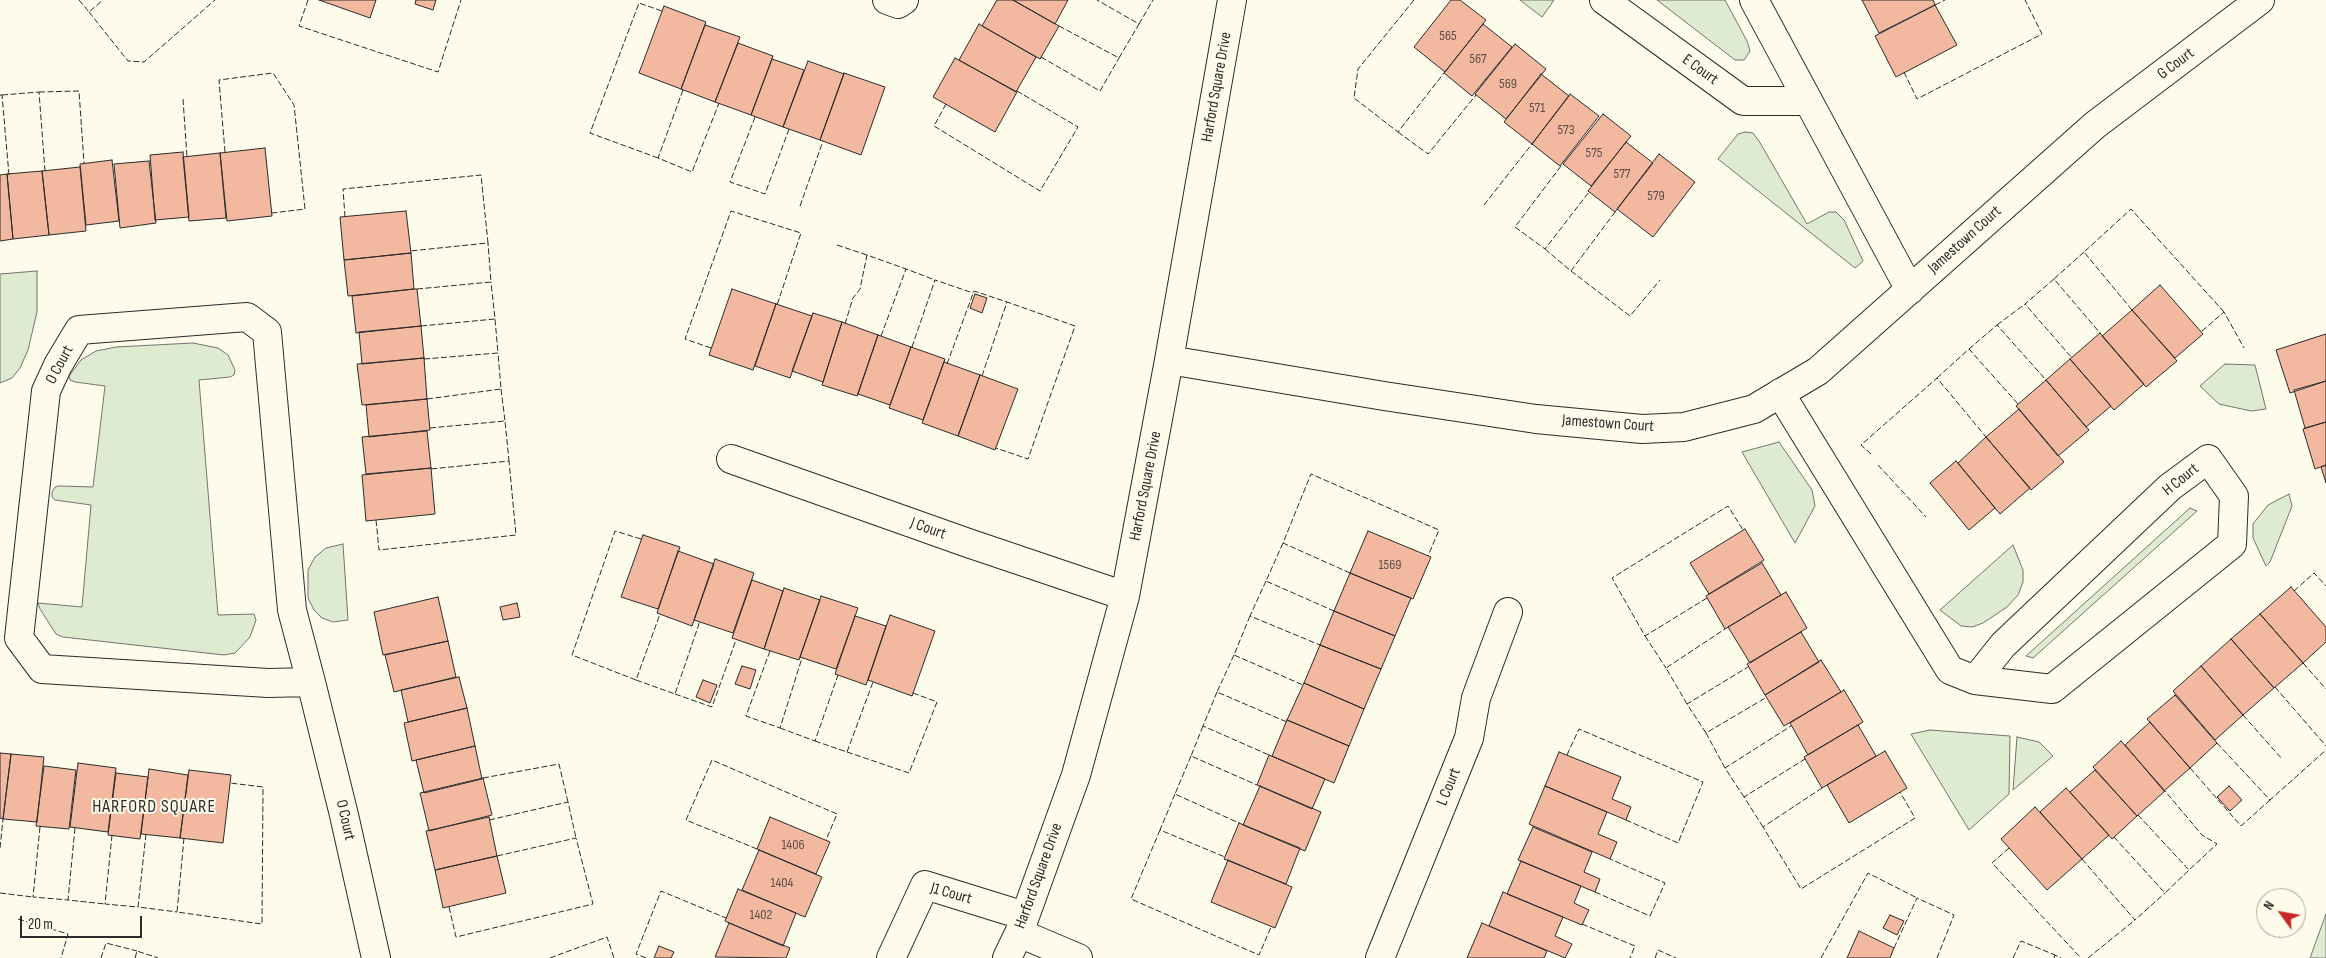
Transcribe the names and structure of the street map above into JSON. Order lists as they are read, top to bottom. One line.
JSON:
{"streets":{"street":["G Court","E Court","Harford Square Drive","Jamestown Court","O Court","H Court","J Court","L Court","J1 Court"]},"crossings":[["G Court","Jamestown Court"],["Harford Square Drive","Jamestown Court"],["Harford Square Drive","J Court"],["Harford Square Drive","J1 Court"],["Jamestown Court","H Court"]],"districts":["HARFORD SQUARE"],"house_numbers":["565","567","569","571","573","575","577","579","1569","1406","1404","1402"],"scale_bar":"20 m","north":"top left"}
